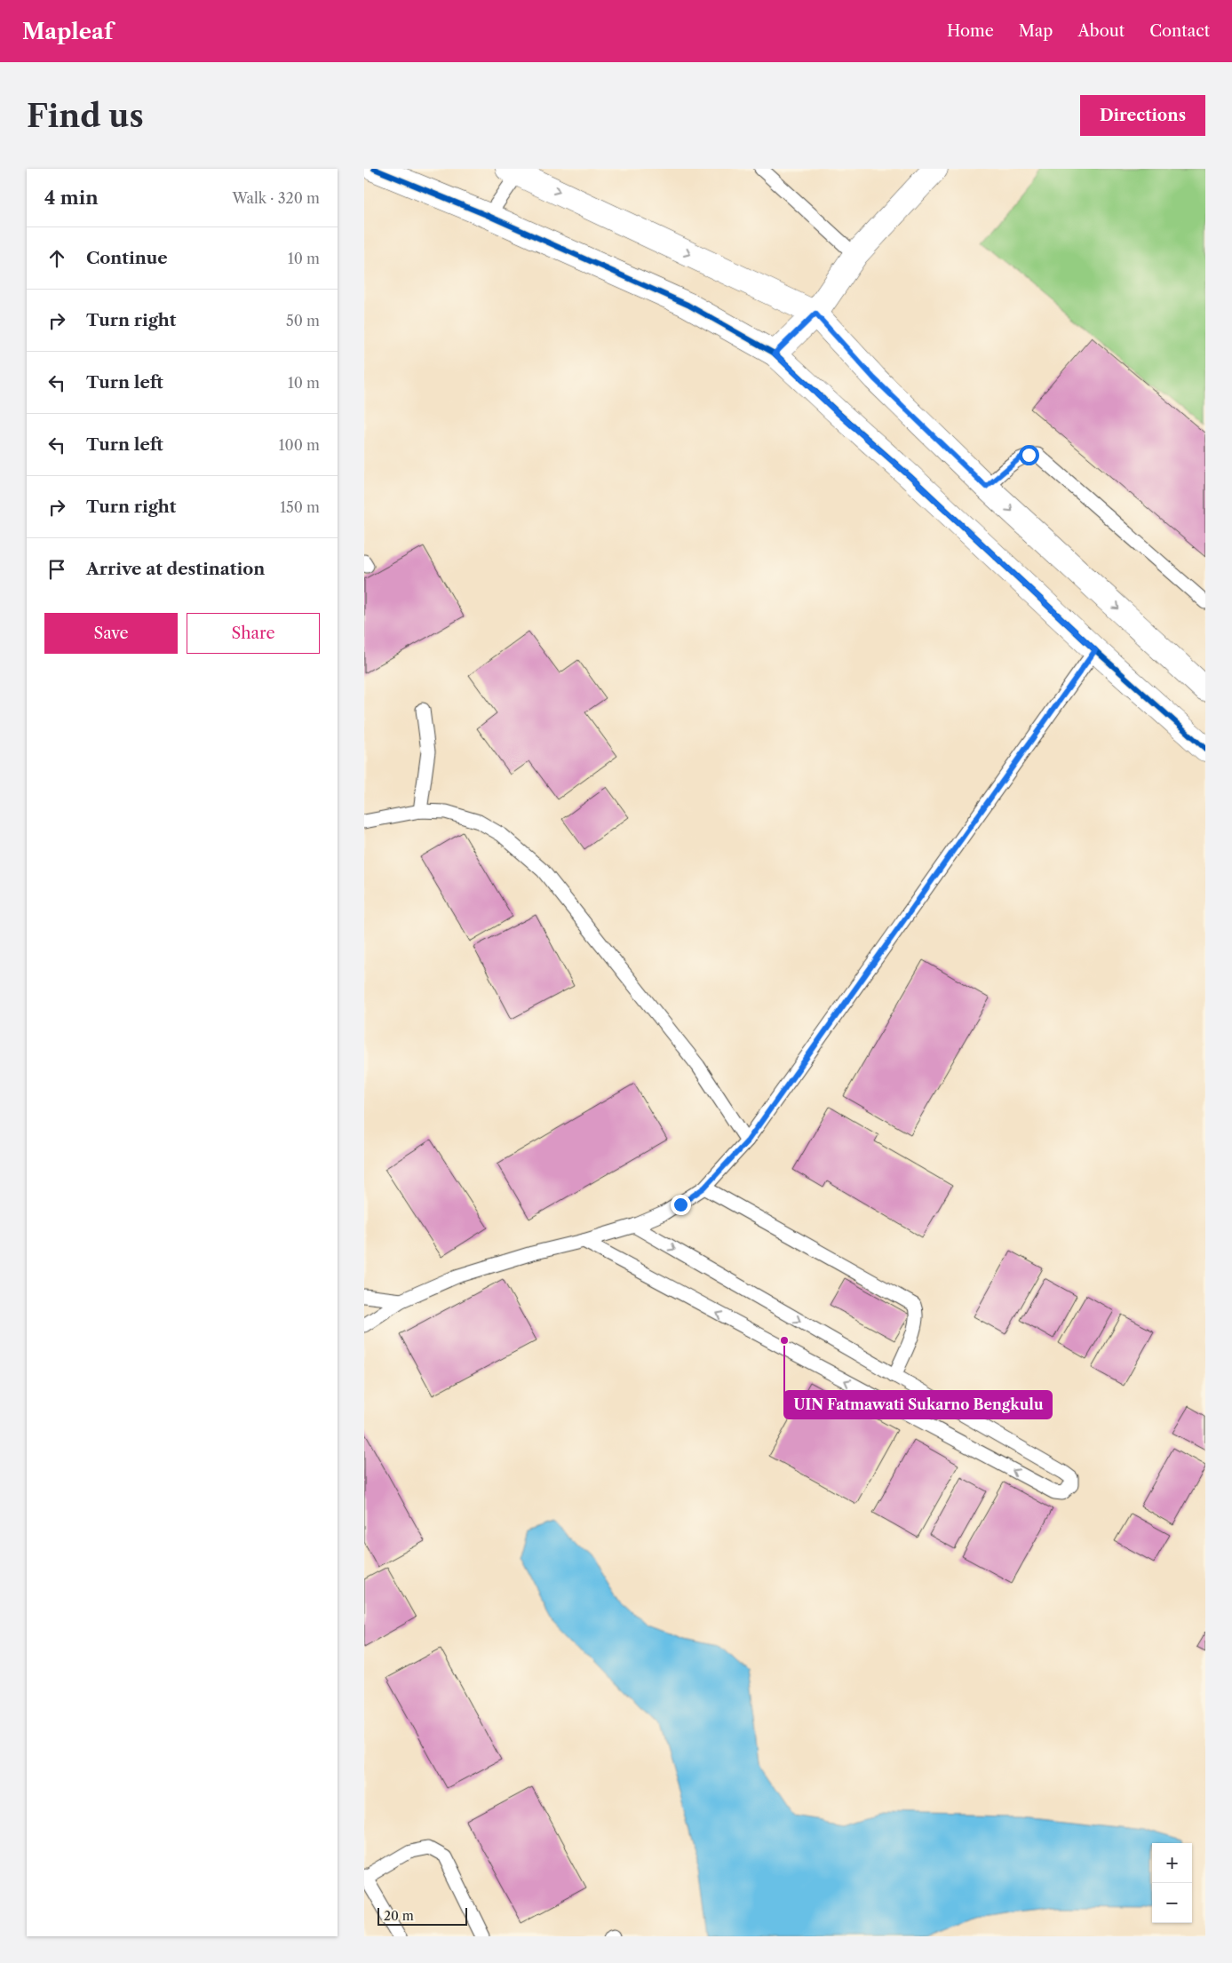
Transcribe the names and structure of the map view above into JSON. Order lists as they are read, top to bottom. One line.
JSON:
{"places":["UIN Fatmawati Sukarno Bengkulu"],"scale_bar":"20 m","page":{"header":"Mapleaf","nav":["Home","Map","About","Contact"],"buttons":["Directions",["Save","Share"]],"title":"Find us","heading":["4 min","Walk · 320 m"],"list":[["Continue","10 m"],["Turn right","50 m"],["Turn left","10 m"],["Turn left","100 m"],["Turn right","150 m"],"Arrive at destination"],"map_buttons":["+","−"],"scale":"20 m"}}
